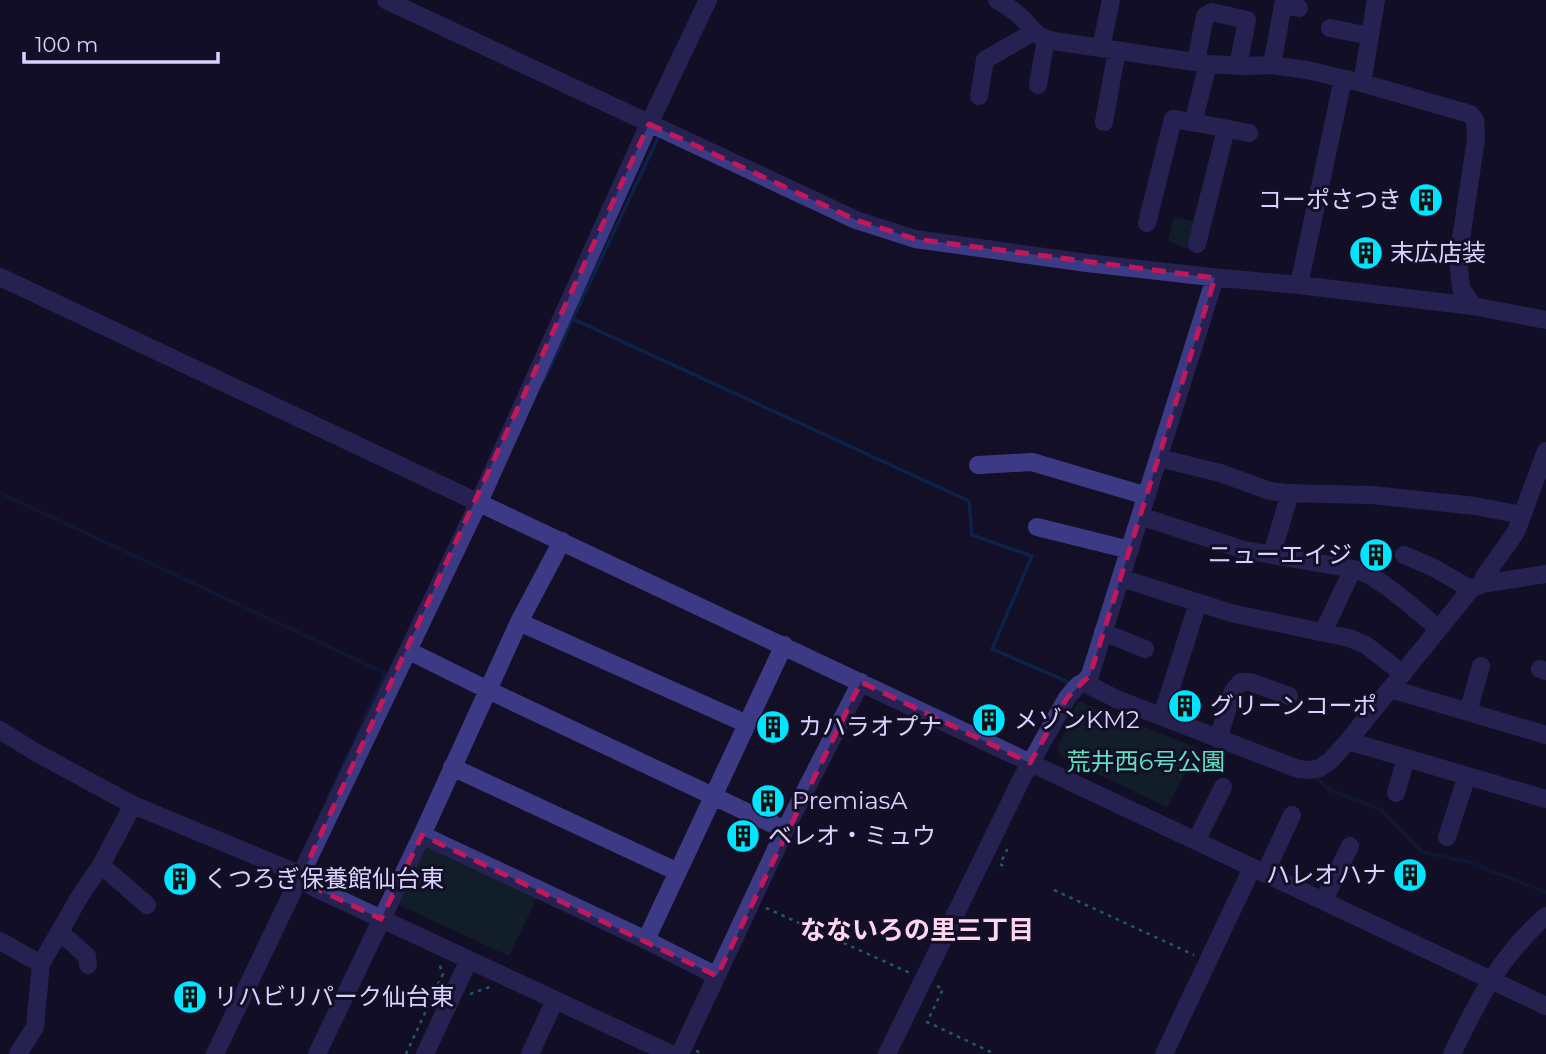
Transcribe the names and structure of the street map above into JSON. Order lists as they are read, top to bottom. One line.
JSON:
{"districts":["なないろの里三丁目"],"parks":["荒井西6号公園"],"places":{"building":["コーポさつき","末広店装","ニューエイジ","グリーンコーポ","メゾンKM2","カハラオプナ","PremiasA","ベレオ・ミュウ","ハレオハナ","くつろぎ保養館仙台東","リハビリパーク仙台東"]},"scale_bar":"100 m"}
